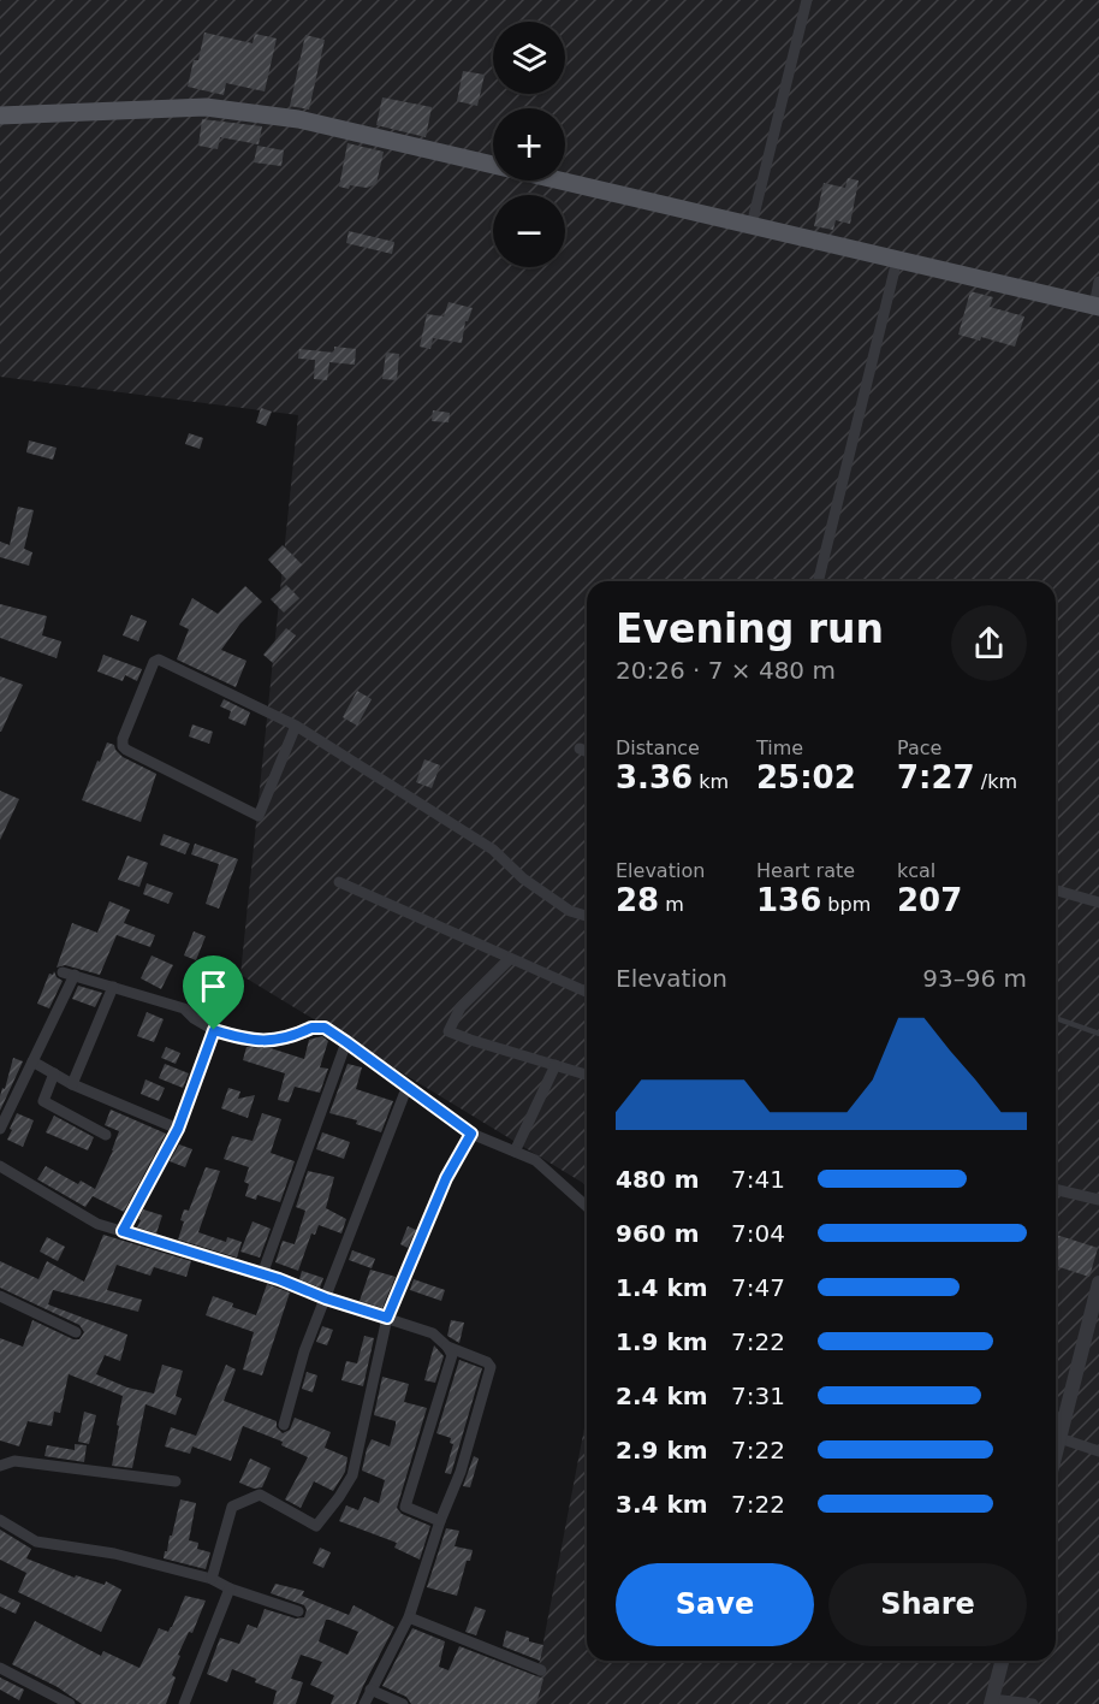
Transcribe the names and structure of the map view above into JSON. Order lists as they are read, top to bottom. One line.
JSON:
{"page":{"map_buttons":["+","−"],"heading":["Evening run","20:26 · 7 × 480 m"],"stats":[["Distance","3.36 km"],["Time","25:02"],["Pace","7:27 /km"],["Elevation","28 m"],["Heart rate","136 bpm"],["kcal","207"]],"chart":["Elevation","93–96 m"],"list":[{"name":"480 m","note":"7:41"},{"name":"960 m","note":"7:04"},{"name":"1.4 km","note":"7:47"},{"name":"1.9 km","note":"7:22"},{"name":"2.4 km","note":"7:31"},{"name":"2.9 km","note":"7:22"},{"name":"3.4 km","note":"7:22"}],"buttons":["Save","Share"]}}
